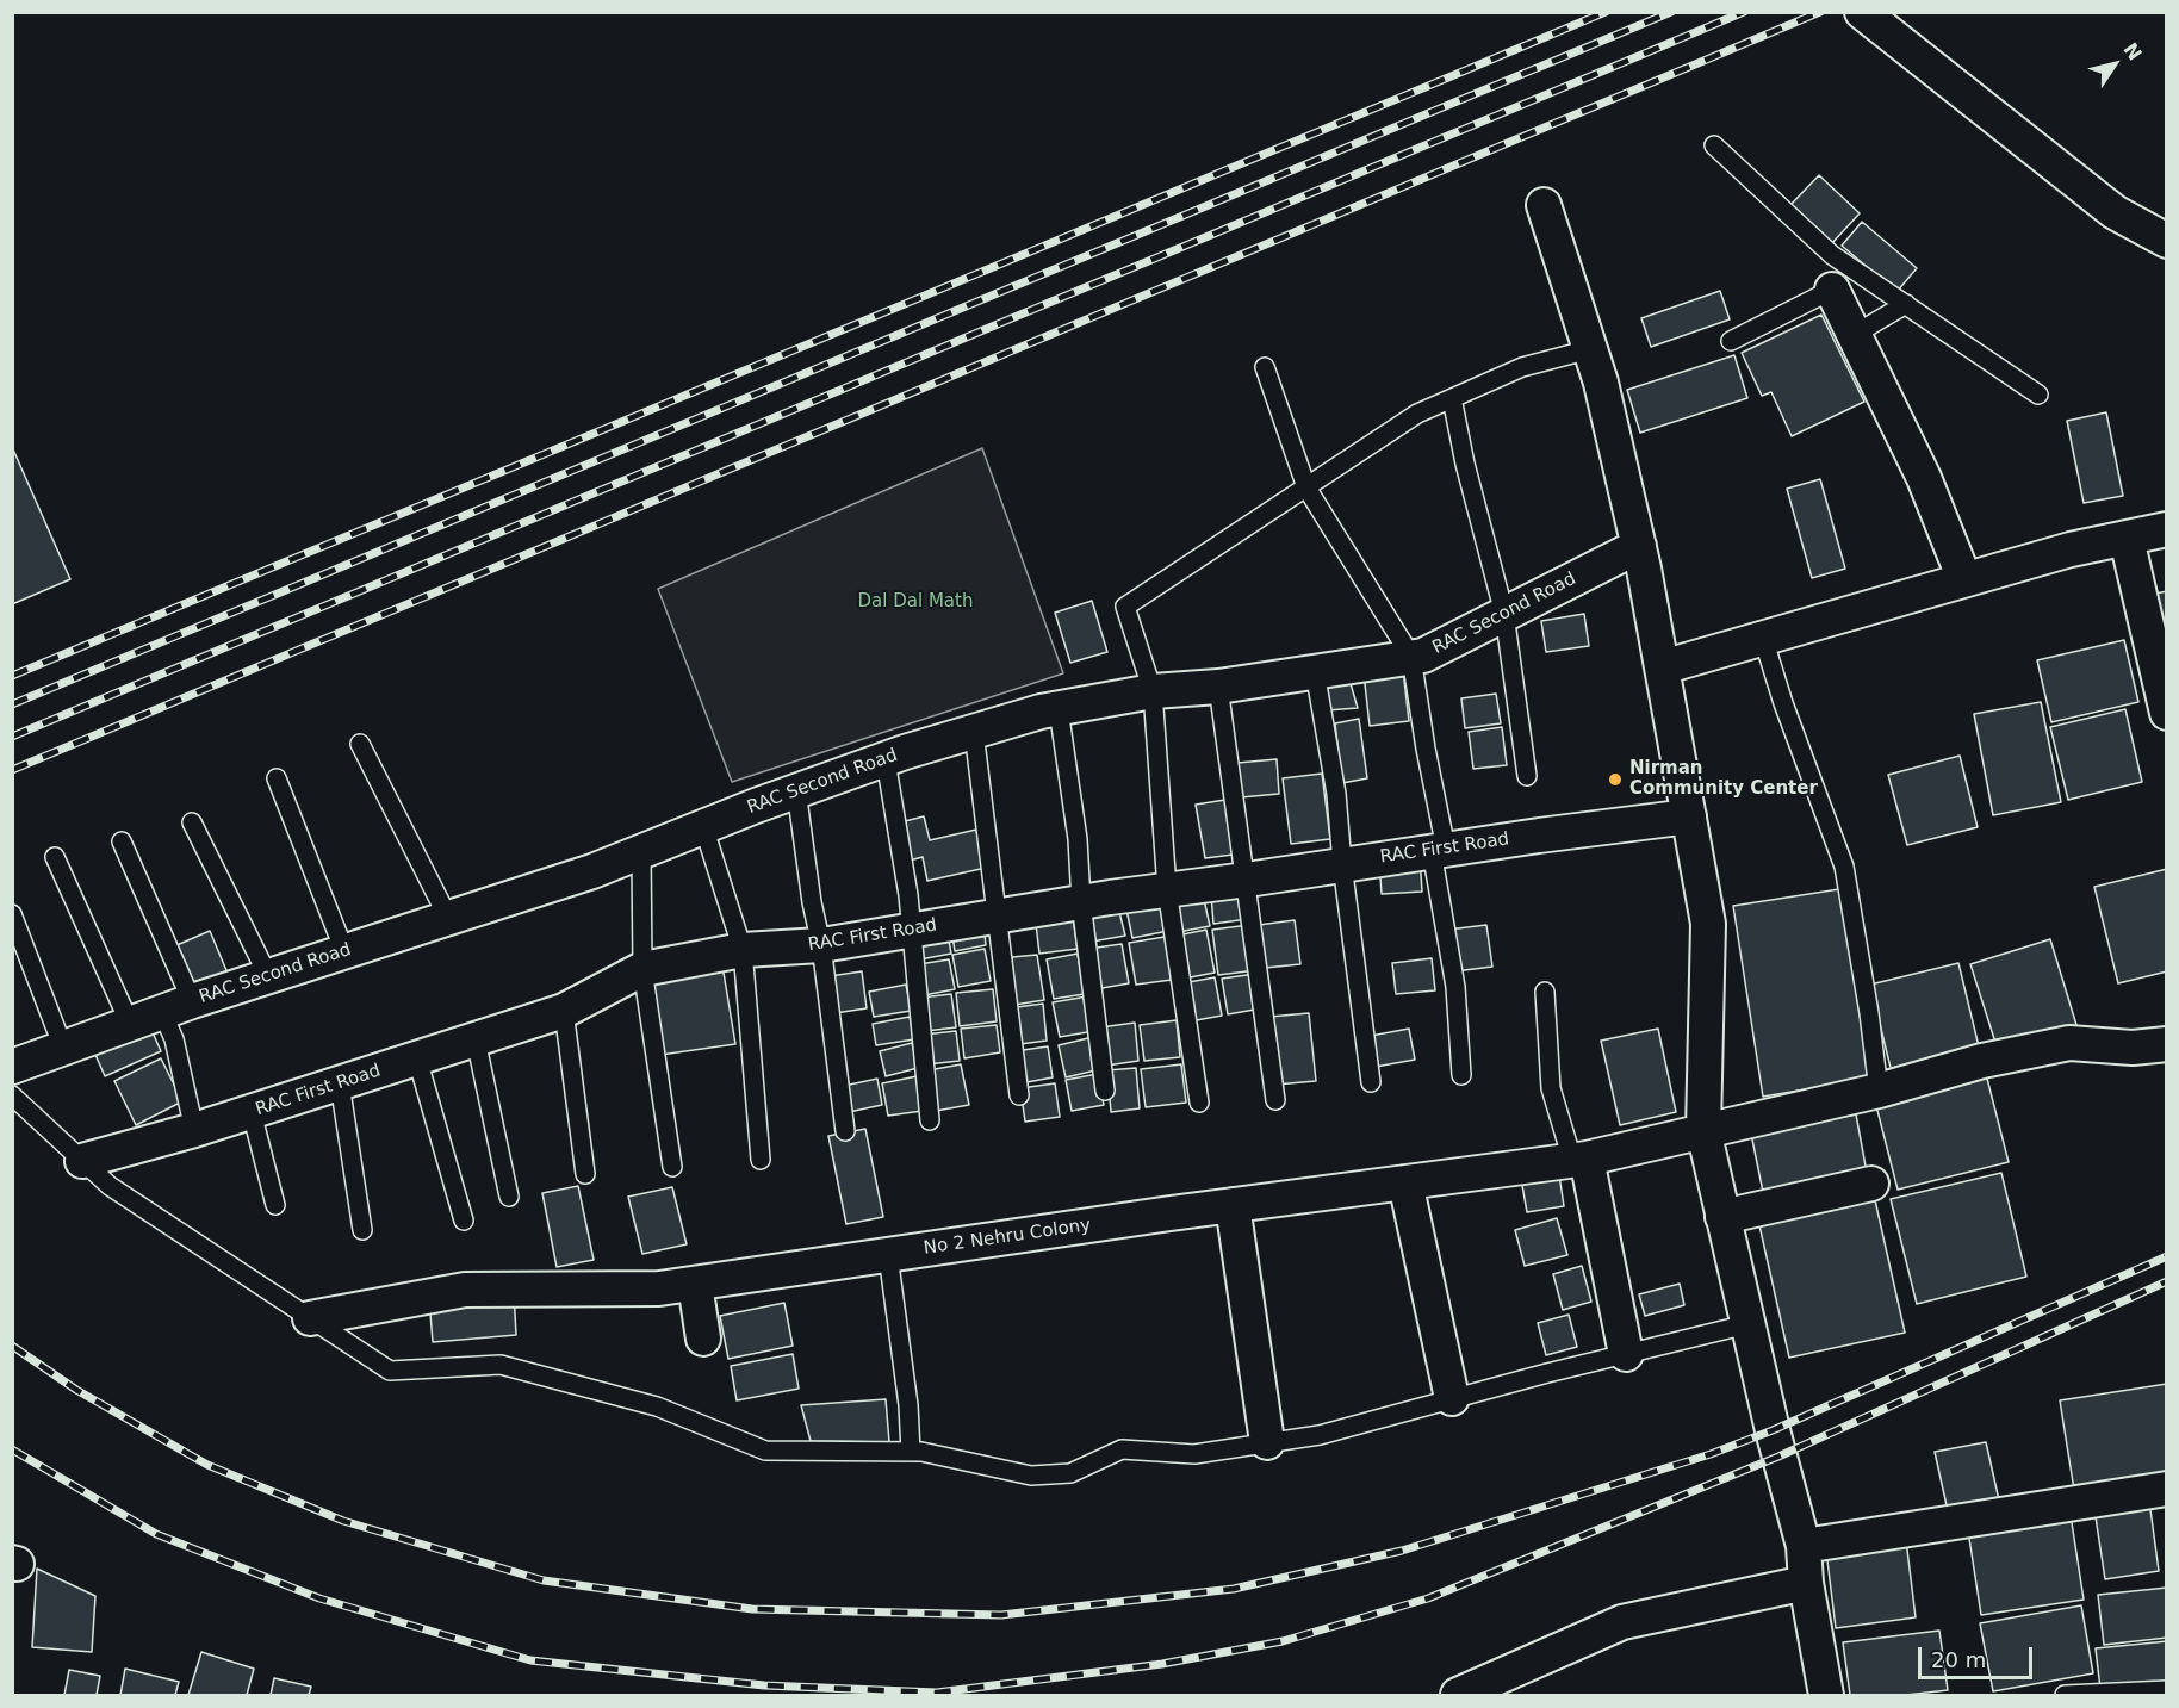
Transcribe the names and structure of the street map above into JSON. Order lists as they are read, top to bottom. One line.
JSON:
{"streets":{"street":["RAC Second Road","RAC First Road","No 2 Nehru Colony"]},"parks":["Dal Dal Math"],"places":["Nirman Community Center"],"scale_bar":"20 m","north":"top right"}
